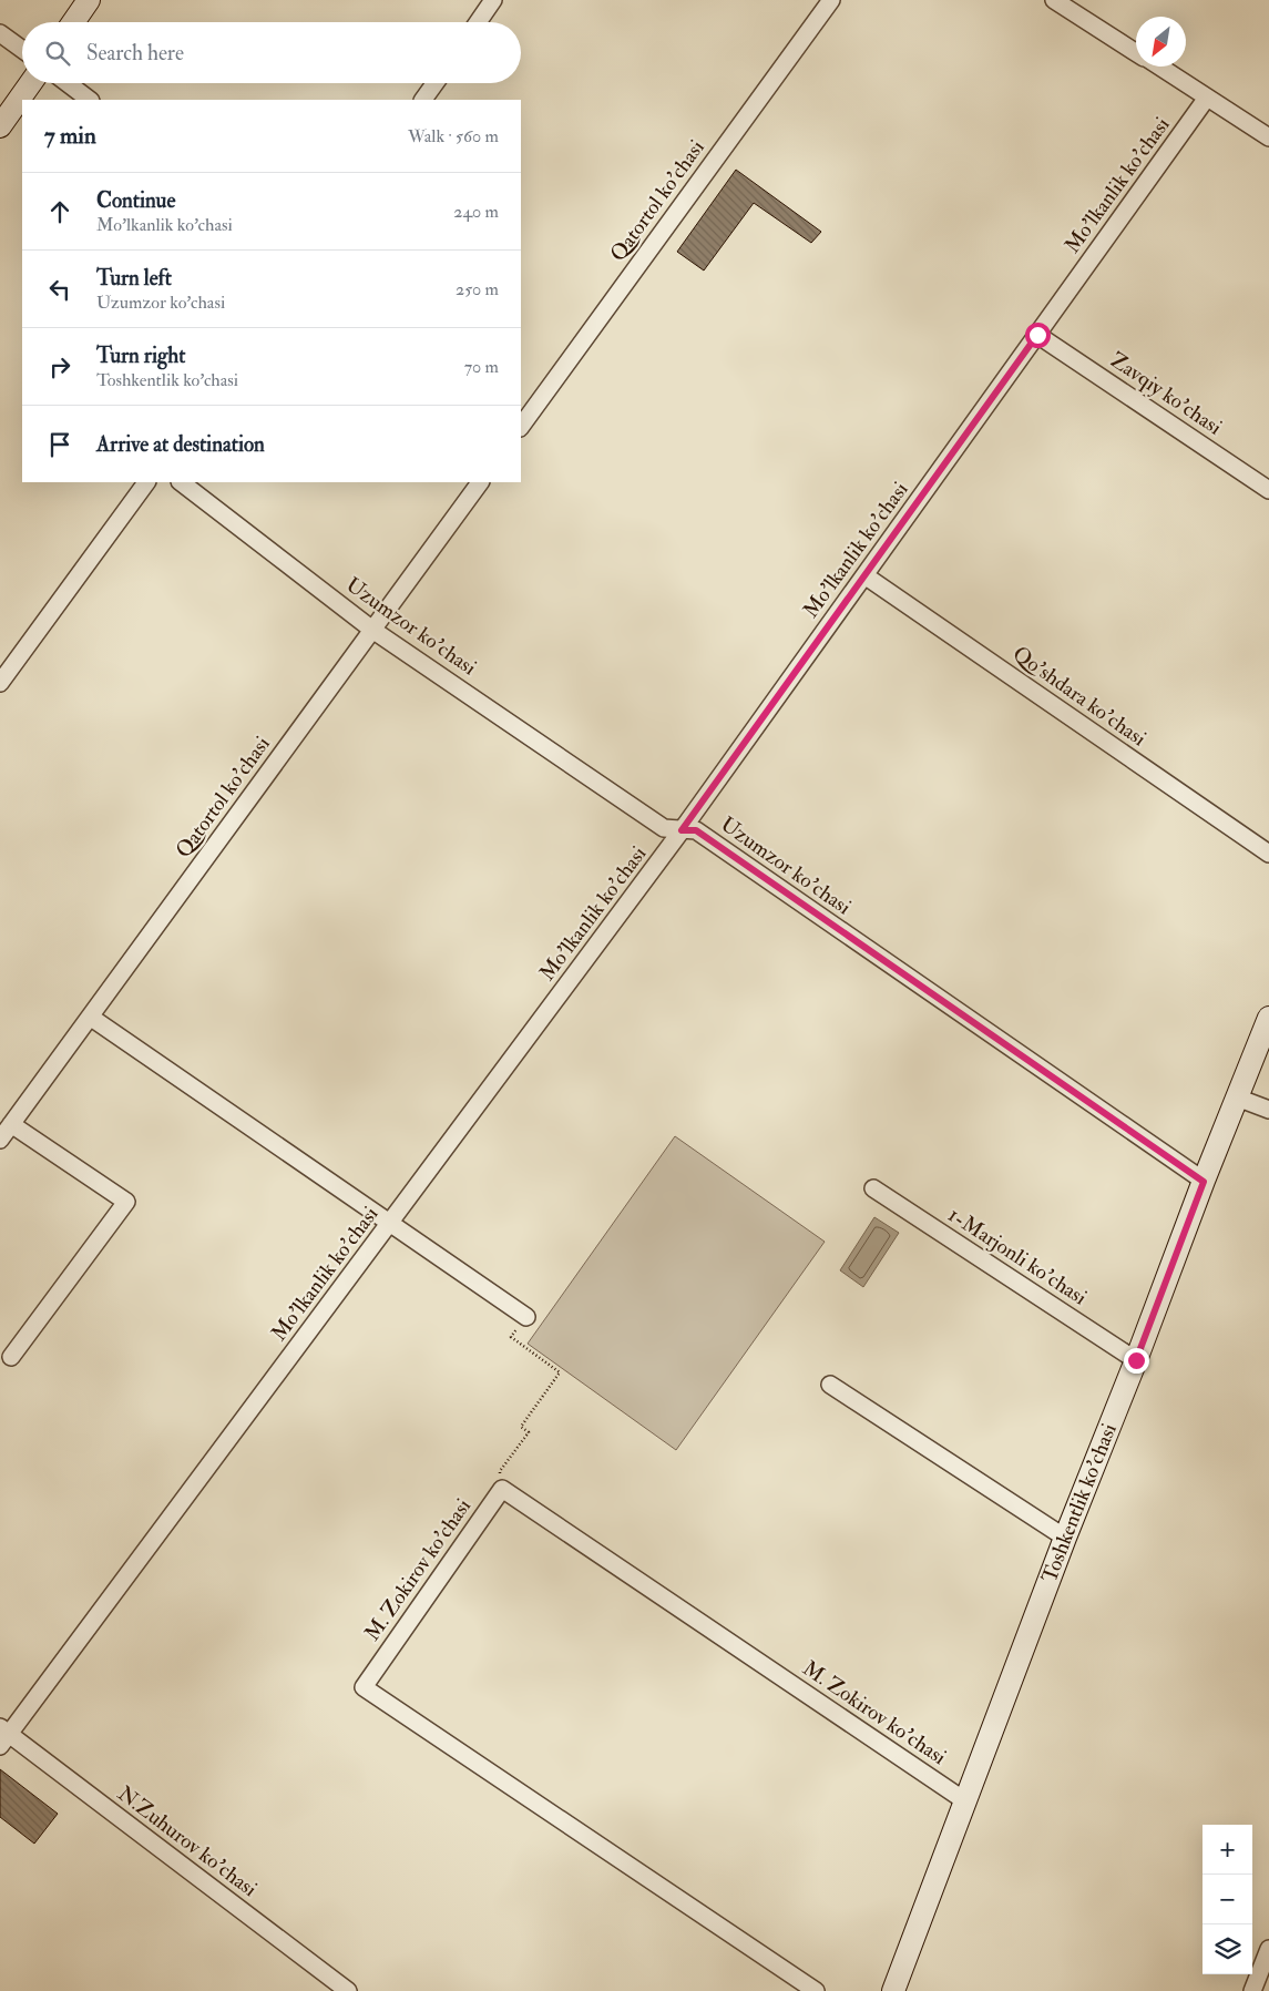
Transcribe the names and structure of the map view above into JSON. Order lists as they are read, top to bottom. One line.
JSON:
{"streets":{"main road":["Toshkentlik ko'chasi"],"street":["Mo'lkanlik ko'chasi","Qatortol ko'chasi","Zavqiy ko'chasi","Uzumzor ko'chasi","Qo'shdara ko'chasi","1-Marjonli ko'chasi","M. Zokirov ko'chasi","N.Zuhurov ko'chasi"]},"crossings":[["Mo'lkanlik ko'chasi","Zavqiy ko'chasi"],["Mo'lkanlik ko'chasi","Uzumzor ko'chasi"],["Mo'lkanlik ko'chasi","Qo'shdara ko'chasi"],["Mo'lkanlik ko'chasi","N.Zuhurov ko'chasi"],["Qatortol ko'chasi","Uzumzor ko'chasi"],["Uzumzor ko'chasi","Toshkentlik ko'chasi"],["1-Marjonli ko'chasi","Toshkentlik ko'chasi"],["Toshkentlik ko'chasi","M. Zokirov ko'chasi"]],"north":"bottom left","page":{"search":"Search here","heading":["7 min","Walk · 560 m"],"list":[["Continue","Mo'lkanlik ko'chasi","240 m"],["Turn left","Uzumzor ko'chasi","250 m"],["Turn right","Toshkentlik ko'chasi","70 m"],"Arrive at destination"],"map_buttons":["+","−"]}}
